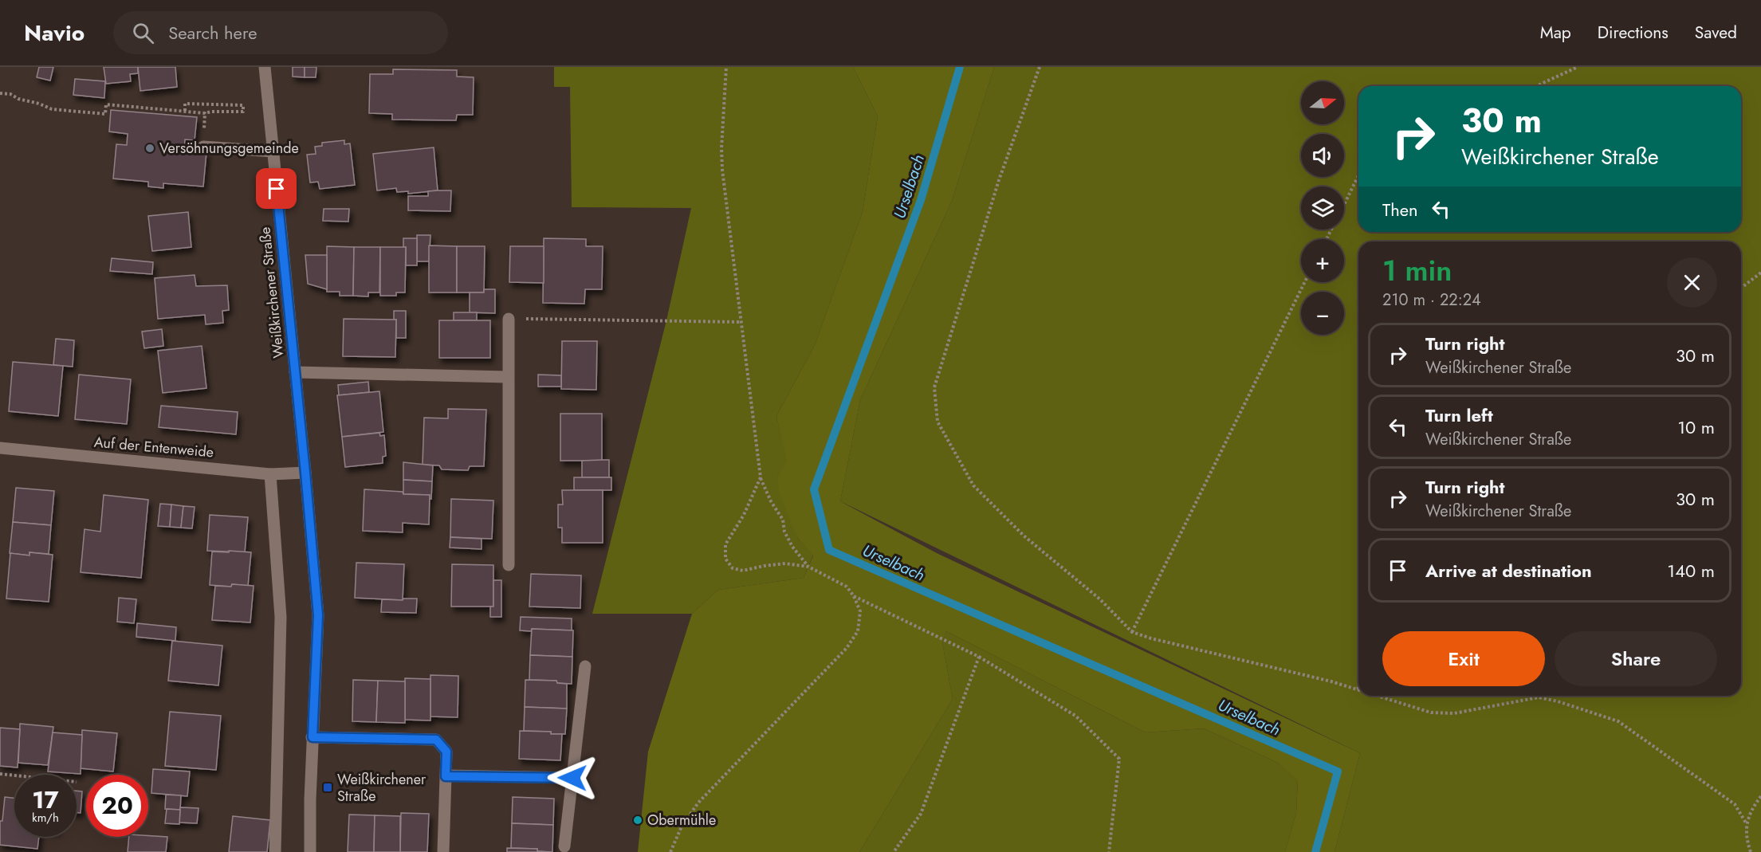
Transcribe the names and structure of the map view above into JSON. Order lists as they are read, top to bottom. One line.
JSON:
{"streets":{"street":["Weißkirchener Straße","Auf der Entenweide"]},"crossings":[["Weißkirchener Straße","Auf der Entenweide"]],"water":["Urselbach"],"places":{"other":["Versöhnungsgemeinde","Obermühle"],"transit":["Weißkirchener Straße"]},"north":"right","page":{"header":"Navio","search":"Search here","nav":["Map","Directions","Saved"],"map_buttons":["+","−"],"turn":["30 m","Weißkirchener Straße"],"then":"Then","heading":["1 min","210 m · 22:24"],"list":[{"name":"Turn right","note":"Weißkirchener Straße","value":"30 m"},{"name":"Turn left","note":"Weißkirchener Straße","value":"10 m"},{"name":"Turn right","note":"Weißkirchener Straße","value":"30 m"},{"name":"Arrive at destination","value":"140 m"}],"buttons":["Exit","Share"],"speed":"17 km/h","limit":"20"}}
